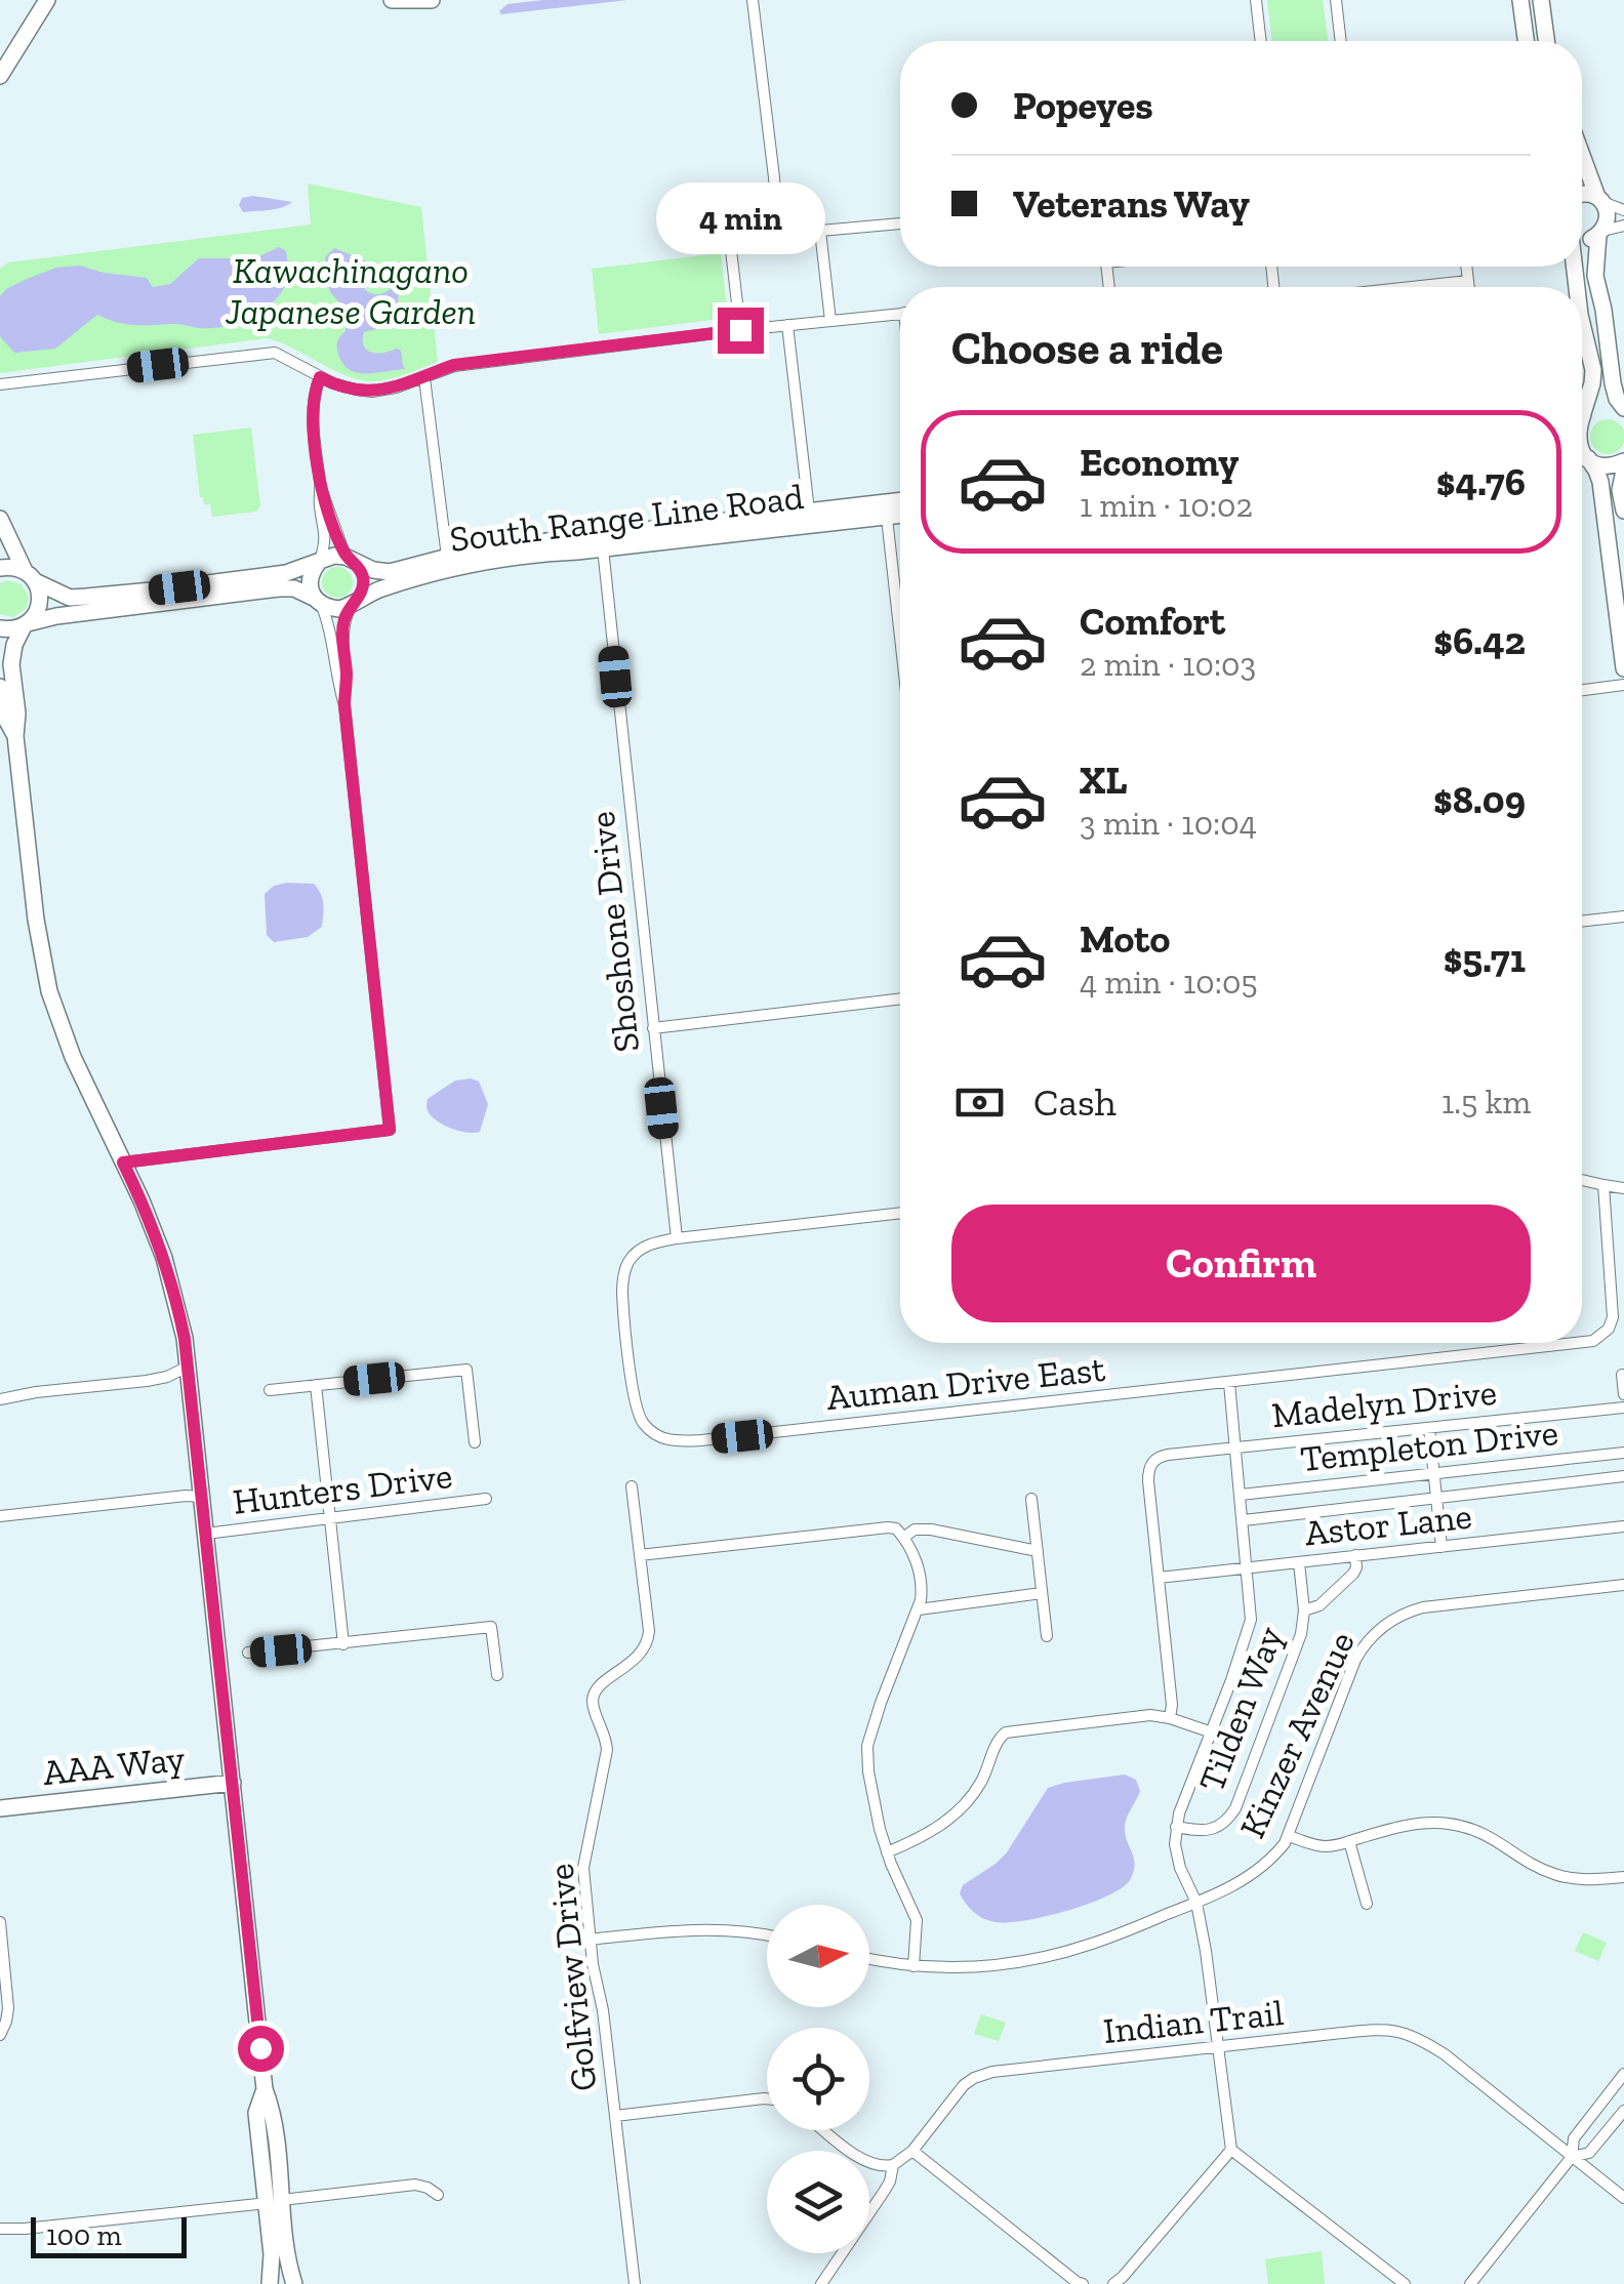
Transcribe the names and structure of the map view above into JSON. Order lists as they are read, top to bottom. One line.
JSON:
{"streets":{"street":["South Range Line Road","Shoshone Drive","Auman Drive East","Madelyn Drive","Templeton Drive","Hunters Drive","Astor Lane","Tilden Way","Kinzer Avenue","AAA Way","Golfview Drive","Indian Trail"]},"crossings":[["South Range Line Road","Shoshone Drive"],["Shoshone Drive","Auman Drive East"],["Madelyn Drive","Astor Lane"],["Astor Lane","Tilden Way"]],"parks":["Kawachinagano Japanese Garden"],"scale_bar":"100 m","north":"right","page":{"banner":["Popeyes","Veterans Way"],"bubble":"4 min","heading":"Choose a ride","list":[{"name":"Economy","note":"1 min · 10:02","value":"$4.76"},{"name":"Comfort","note":"2 min · 10:03","value":"$6.42"},{"name":"XL","note":"3 min · 10:04","value":"$8.09"},{"name":"Moto","note":"4 min · 10:05","value":"$5.71"}],"pay":["Cash","1.5 km"],"buttons":"Confirm","scale":"100 m"}}
